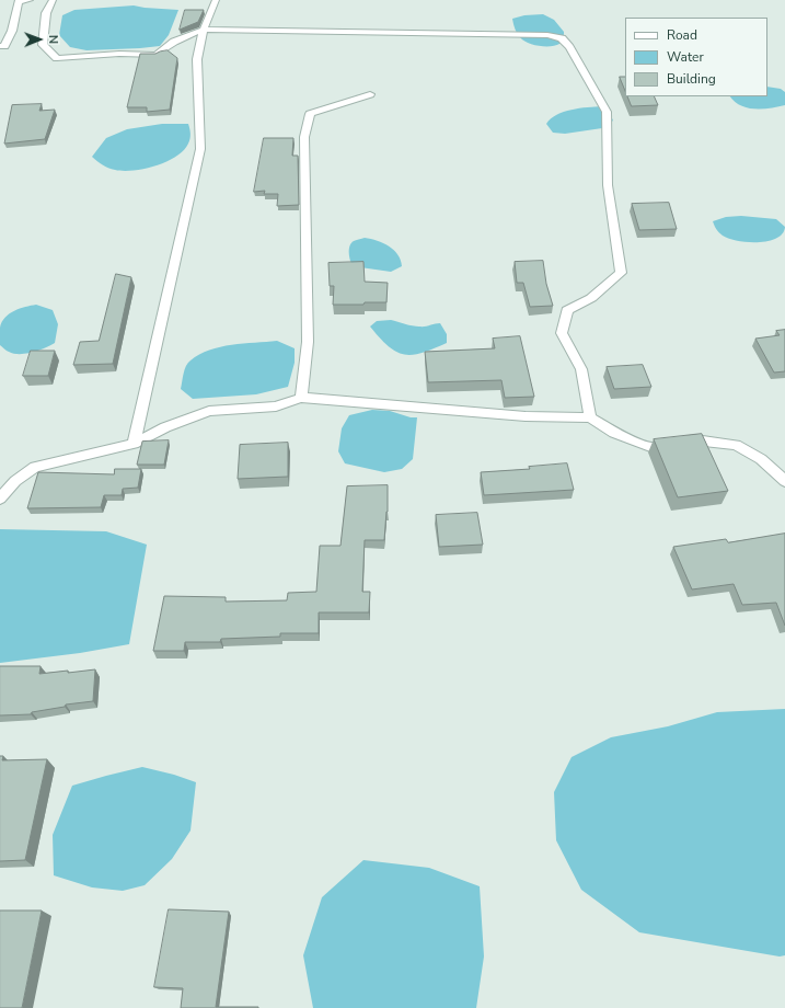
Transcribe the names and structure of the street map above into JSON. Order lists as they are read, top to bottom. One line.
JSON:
{"legend":["Road","Water","Building"],"north":"right"}
